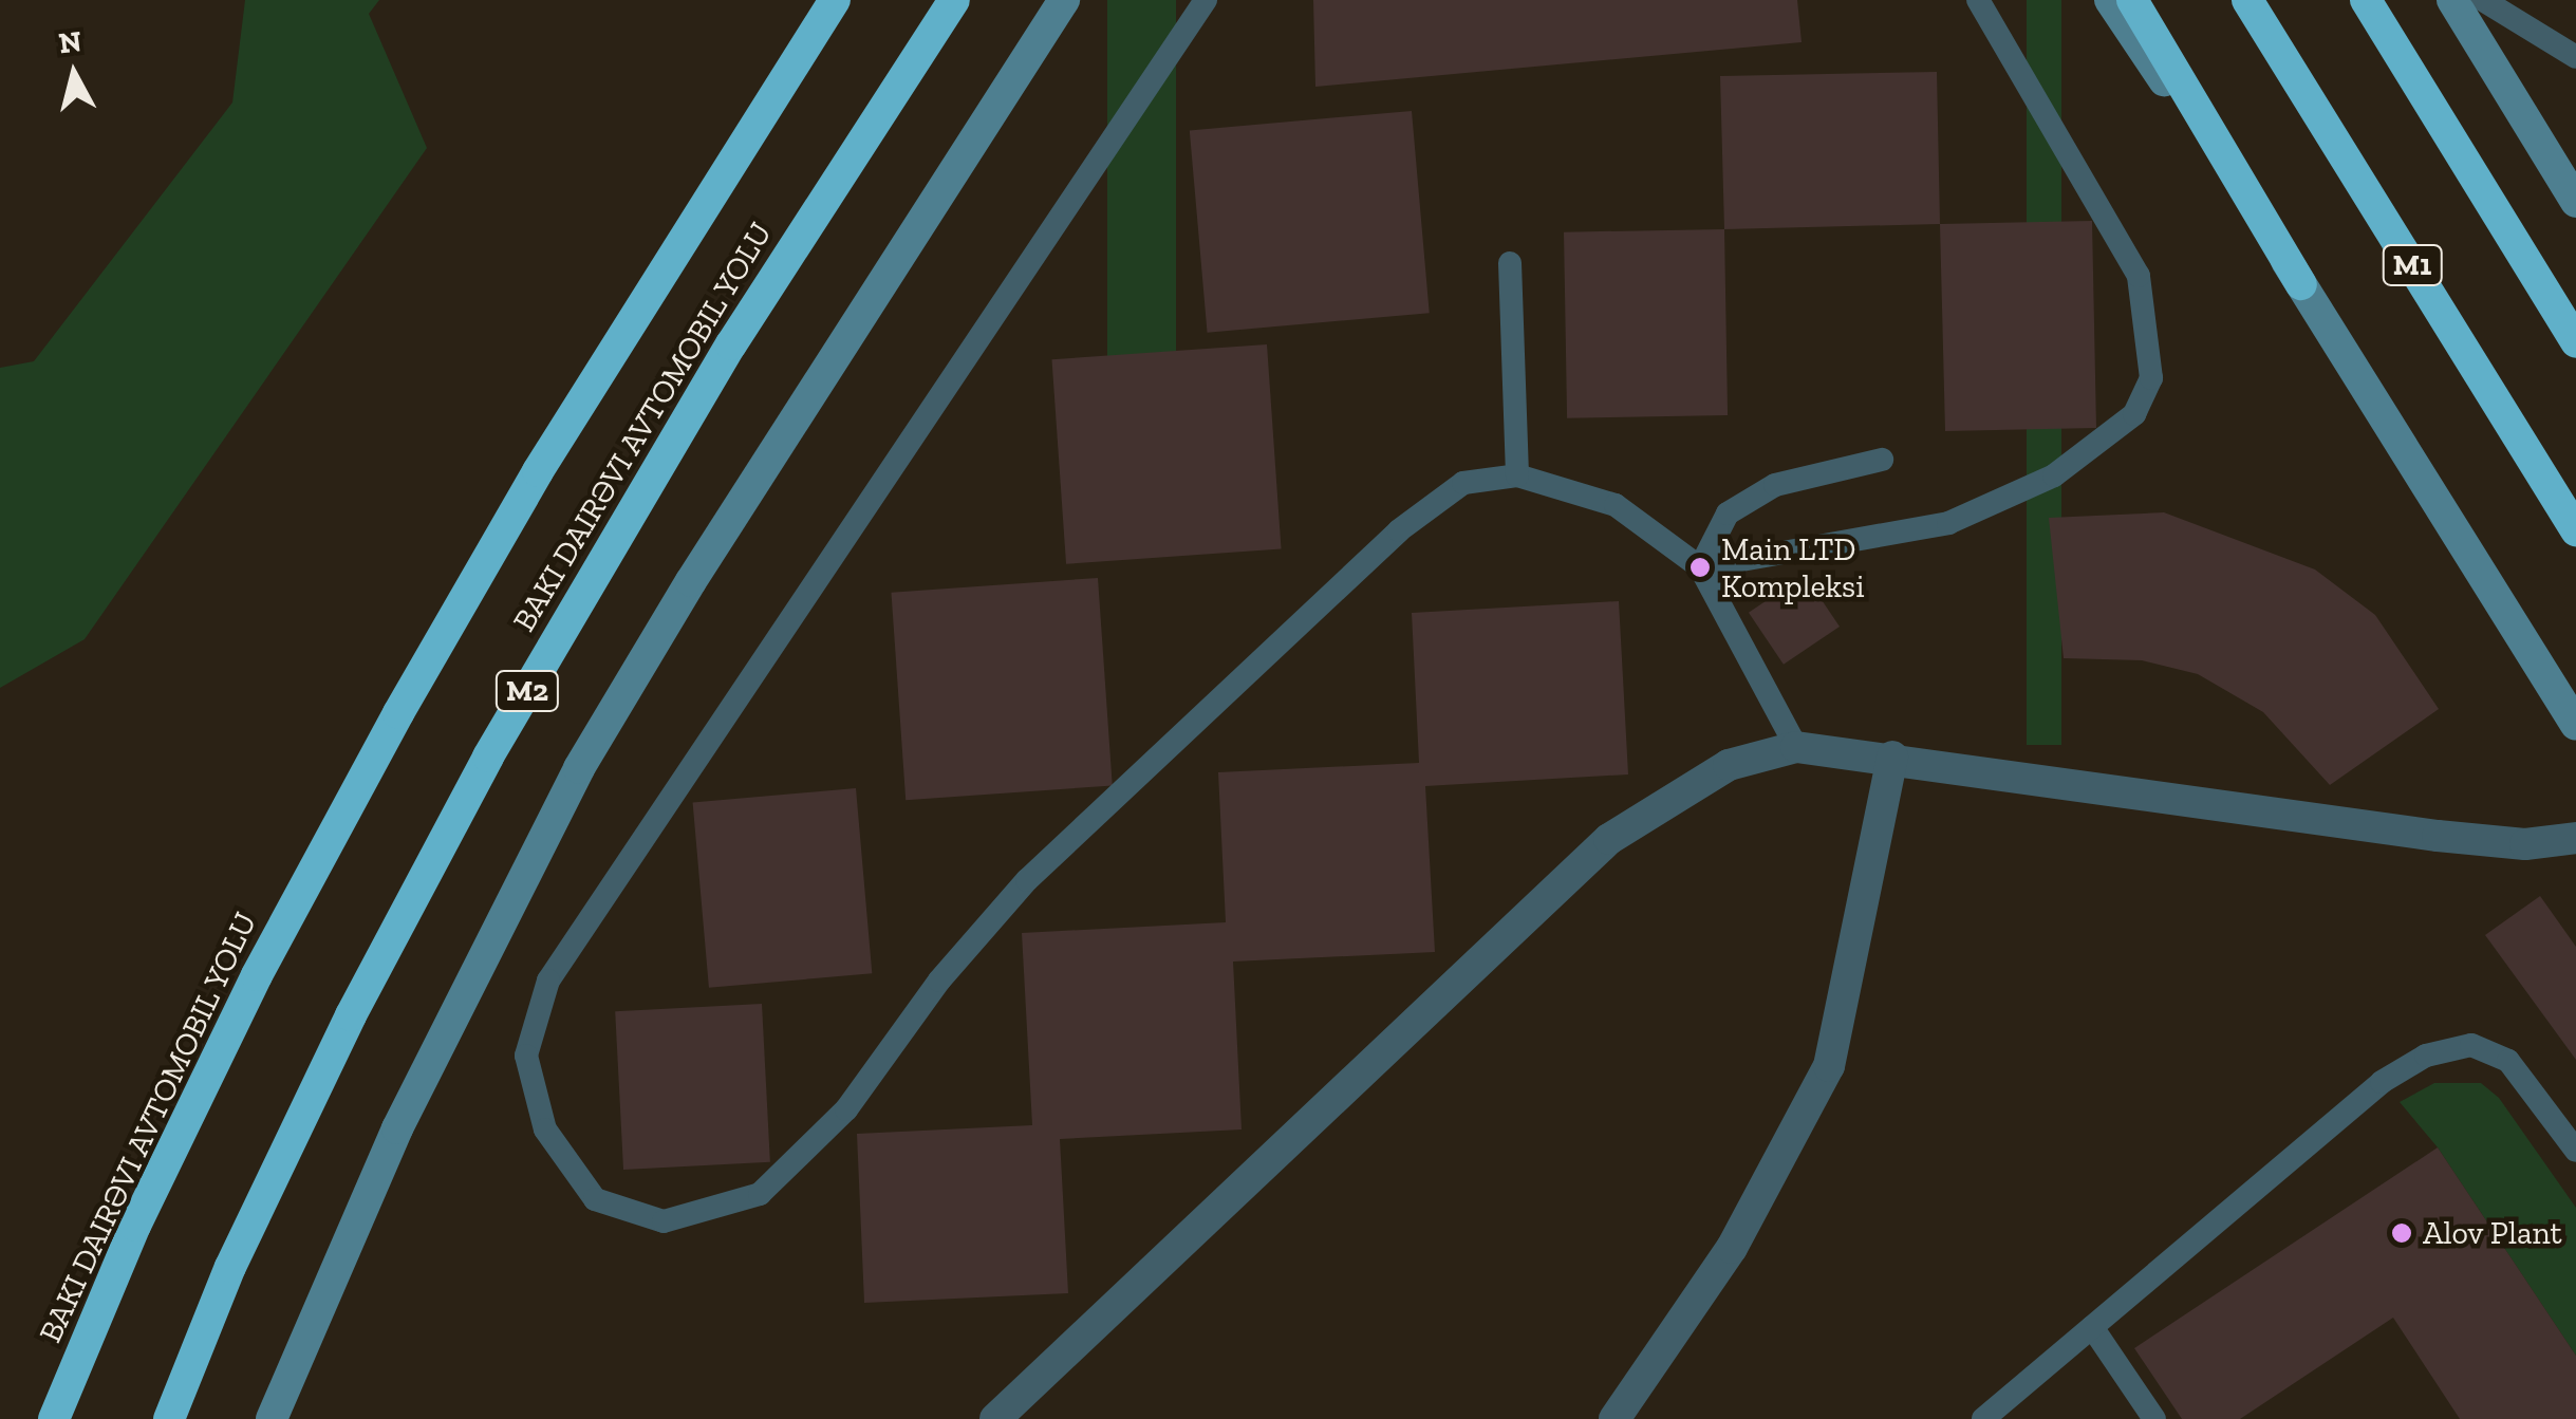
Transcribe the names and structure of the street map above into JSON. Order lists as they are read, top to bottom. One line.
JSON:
{"streets":{"highway":["M1","M2"]},"places":["Main LTD Kompleksi","Alov Plant"],"north":"top"}
